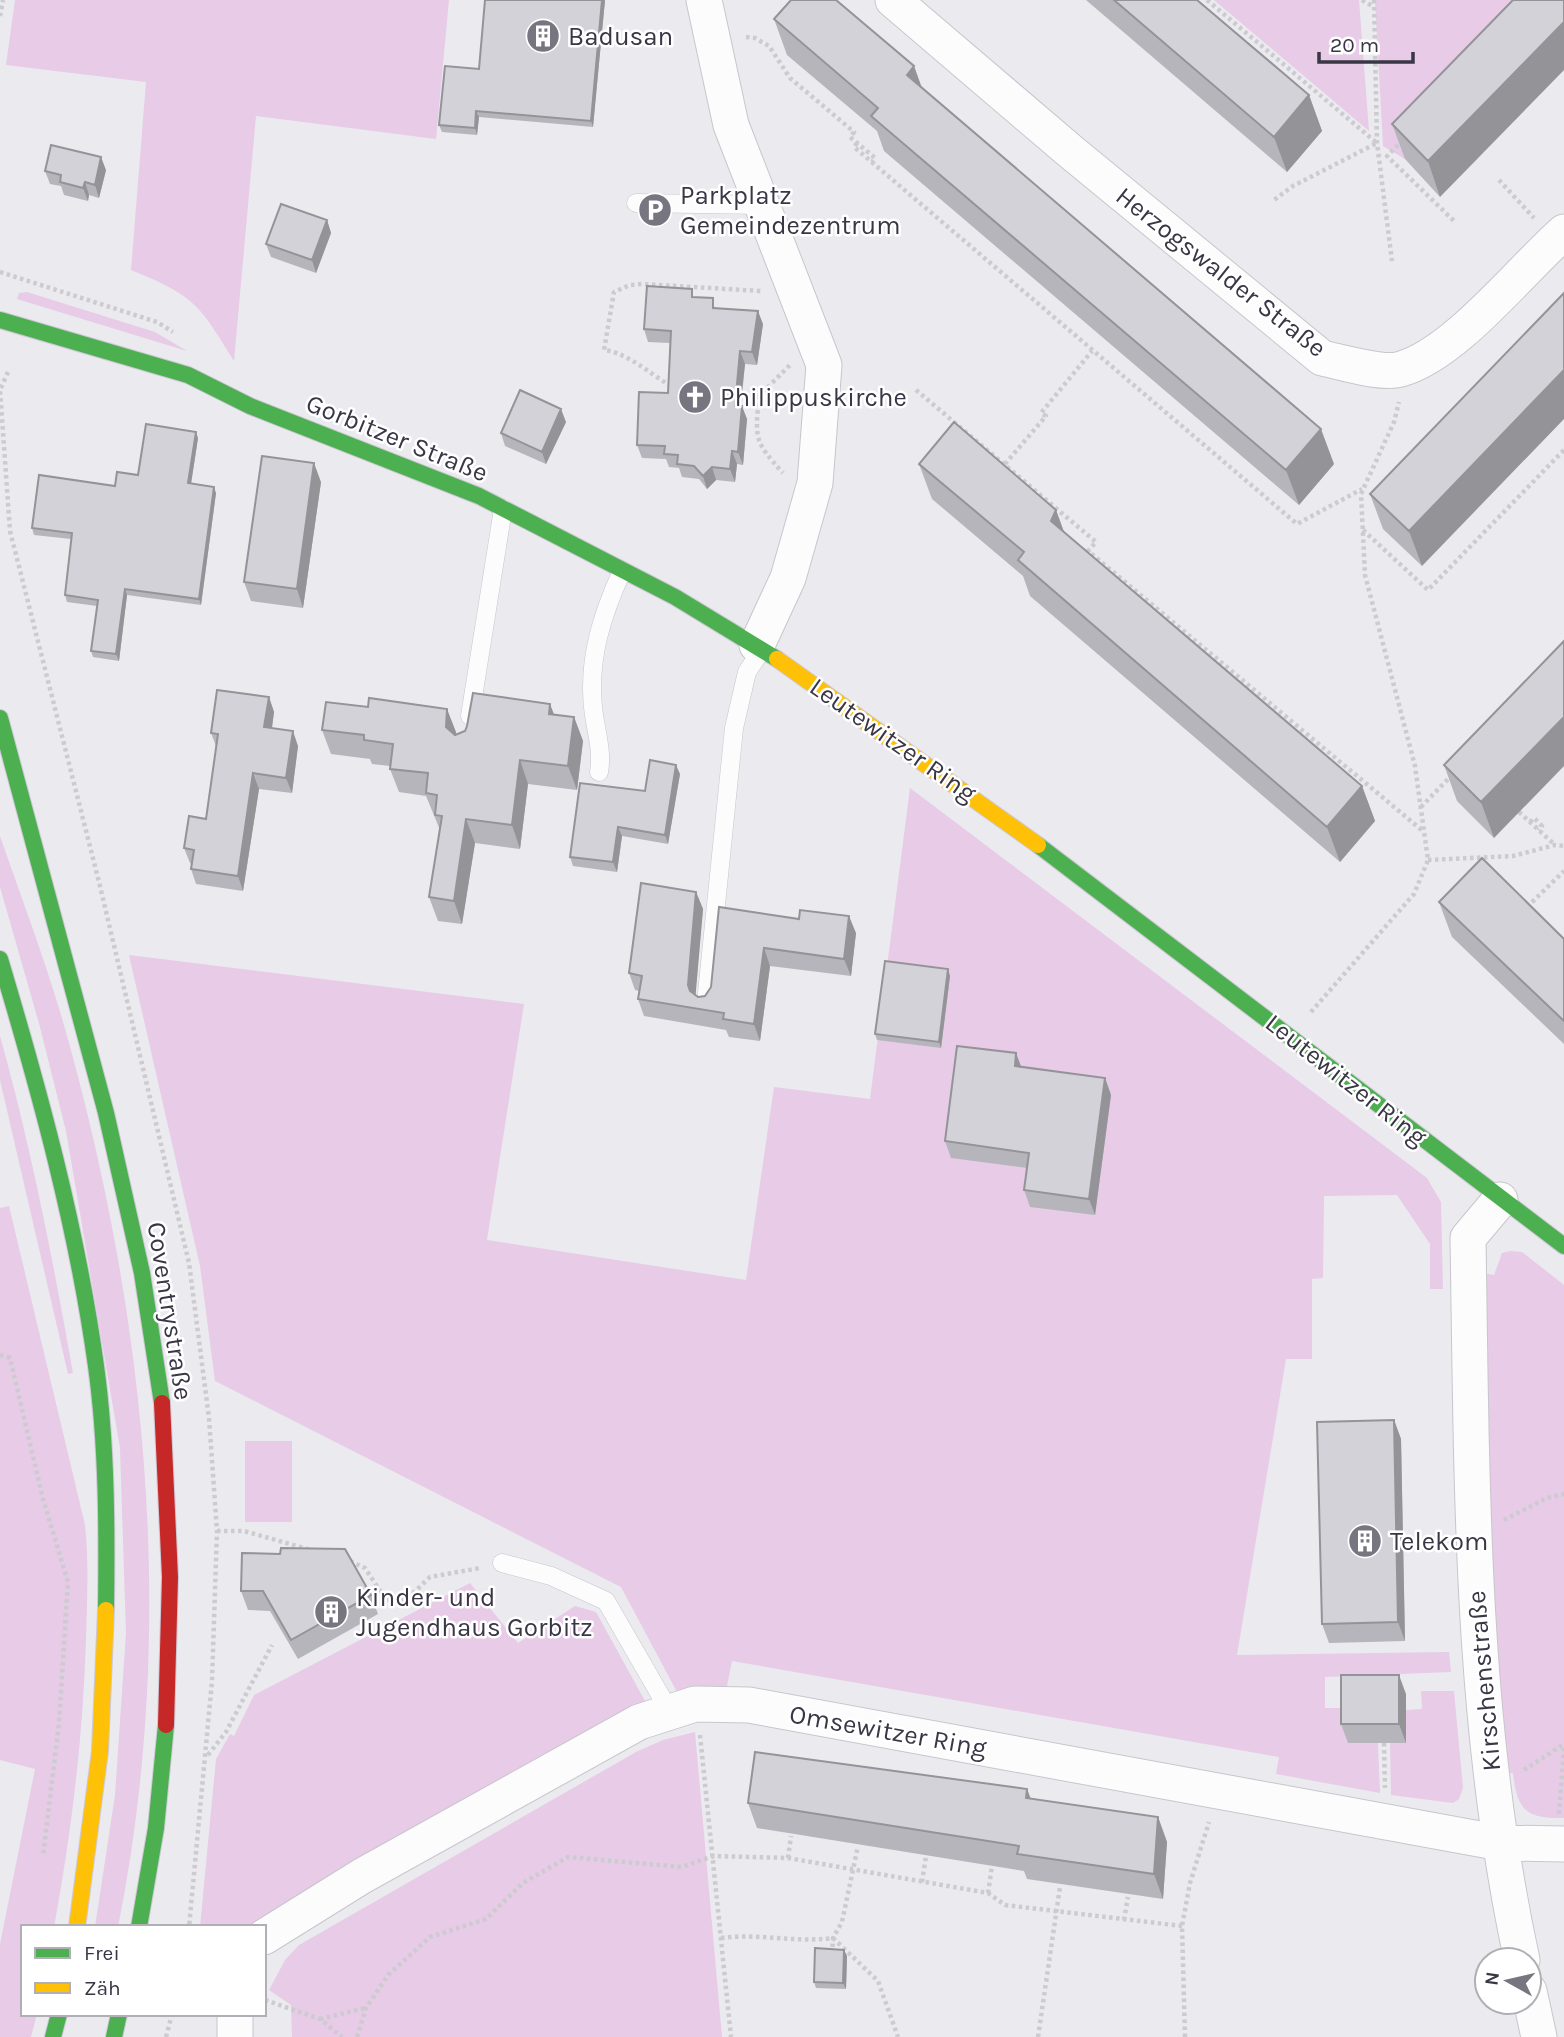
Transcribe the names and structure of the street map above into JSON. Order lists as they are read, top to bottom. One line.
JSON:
{"streets":{"main road":["Gorbitzer Straße","Leutewitzer Ring","Coventrystraße"],"street":["Herzogswalder Straße","Kirschenstraße","Omsewitzer Ring"]},"crossings":[["Gorbitzer Straße","Leutewitzer Ring"],["Leutewitzer Ring","Kirschenstraße"],["Kirschenstraße","Omsewitzer Ring"]],"places":{"building":["Badusan","Telekom","Kinder- und Jugendhaus Gorbitz"],"parking":["Parkplatz Gemeindezentrum"],"church":["Philippuskirche"]},"legend":["Frei","Zäh"],"scale_bar":"20 m","north":"left"}
